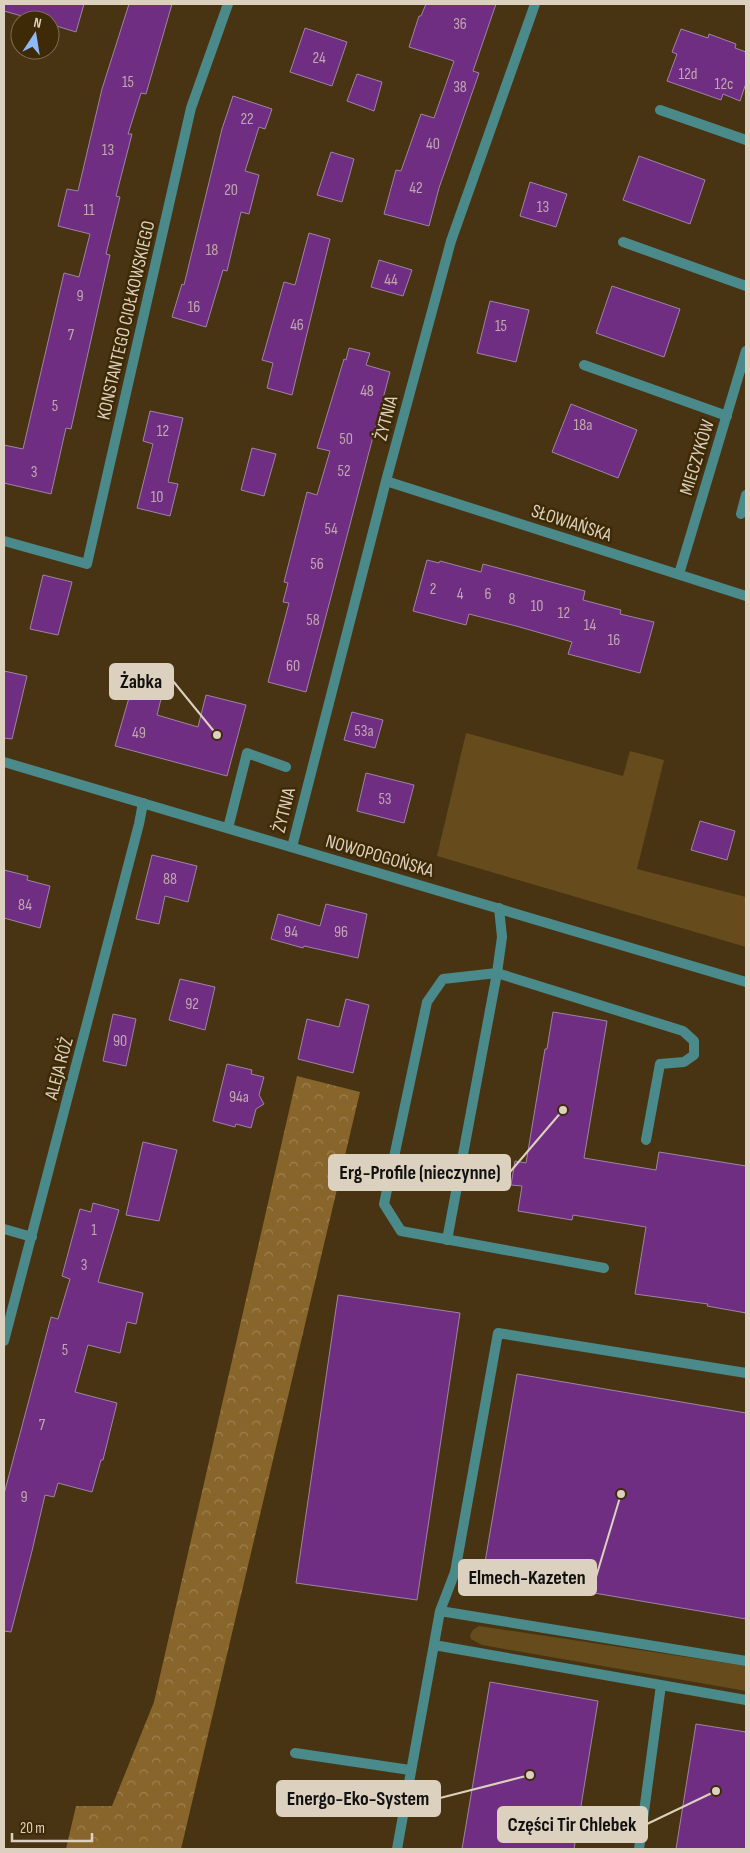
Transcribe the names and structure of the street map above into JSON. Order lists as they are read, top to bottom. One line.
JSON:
{"streets":{"street":["KONSTANTEGO CIOŁKOWSKIEGO","ŻYTNIA","MIECZYKÓW","SŁOWIAŃSKA","NOWOPOGOŃSKA","ALEJA RÓŻ"]},"crossings":[["ŻYTNIA","SŁOWIAŃSKA"],["ŻYTNIA","NOWOPOGOŃSKA"],["MIECZYKÓW","SŁOWIAŃSKA"],["NOWOPOGOŃSKA","ALEJA RÓŻ"]],"places":["Żabka","Erg-Profile (nieczynne)","Elmech-Kazeten","Energo-Eko-System","Części Tir Chlebek"],"house_numbers":["36","24","12d","15","12c","38","22","40","13","42","20","13","11","18","44","9","16","46","15","7","48","5","18a","12","50","52","3","10","54","56","2","4","6","8","10","12","58","14","16","60","53a","49","53","88","84","94","96","92","90","94a","1","3","5","7","9"],"scale_bar":"20 m","north":"top"}
